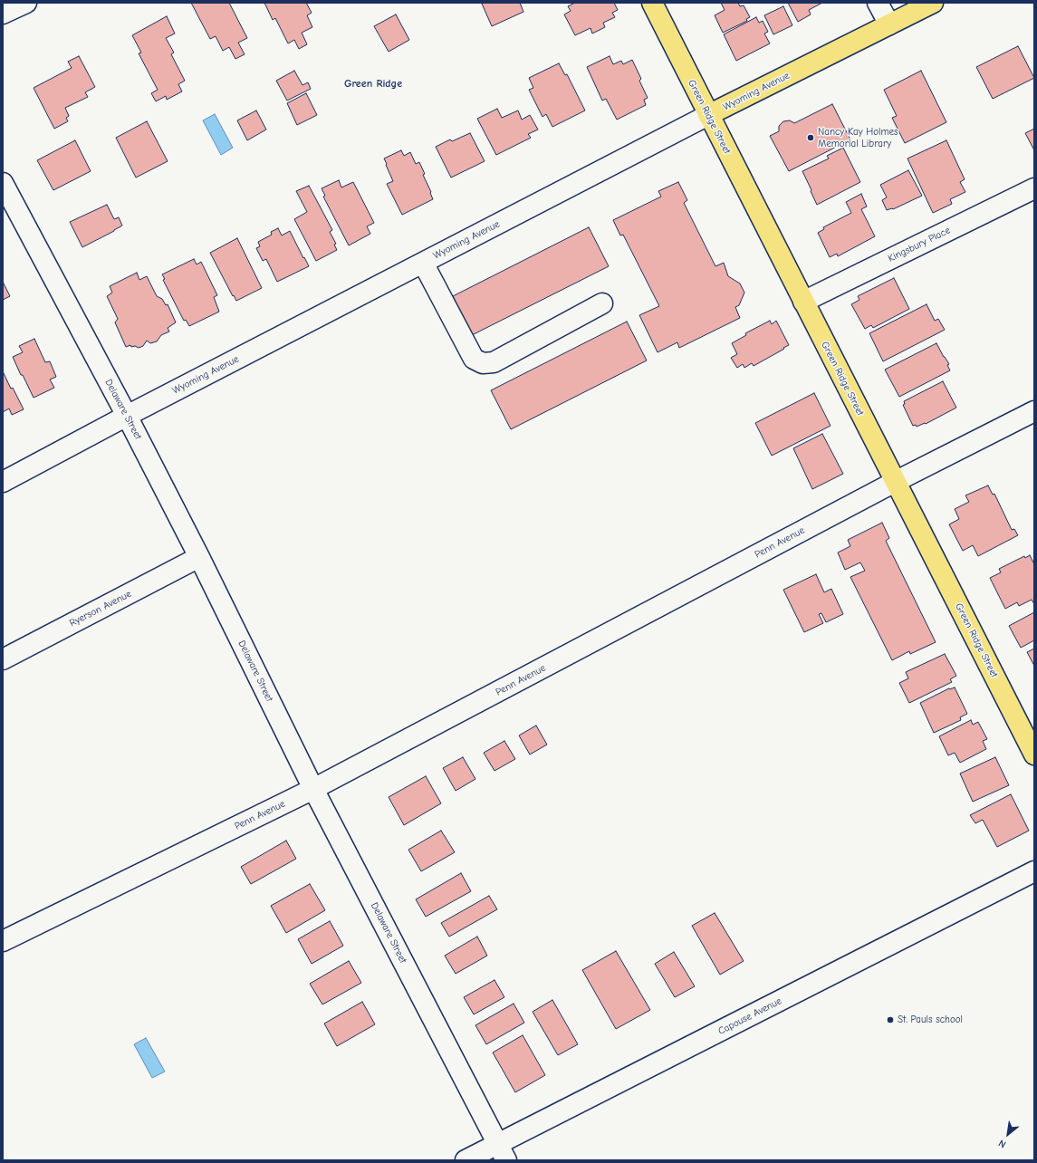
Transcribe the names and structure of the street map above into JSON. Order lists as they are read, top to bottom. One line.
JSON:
{"streets":{"main road":["Wyoming Avenue","Green Ridge Street"],"street":["Kingsbury Place","Delaware Street","Penn Avenue","Ryerson Avenue","Capouse Avenue"]},"crossings":[["Wyoming Avenue","Green Ridge Street"],["Wyoming Avenue","Delaware Street"],["Green Ridge Street","Kingsbury Place"],["Green Ridge Street","Penn Avenue"],["Delaware Street","Penn Avenue"],["Delaware Street","Ryerson Avenue"],["Delaware Street","Capouse Avenue"]],"districts":["Green Ridge"],"places":["Nancy Kay Holmes Memorial Library","St. Pauls school"],"north":"bottom left"}
